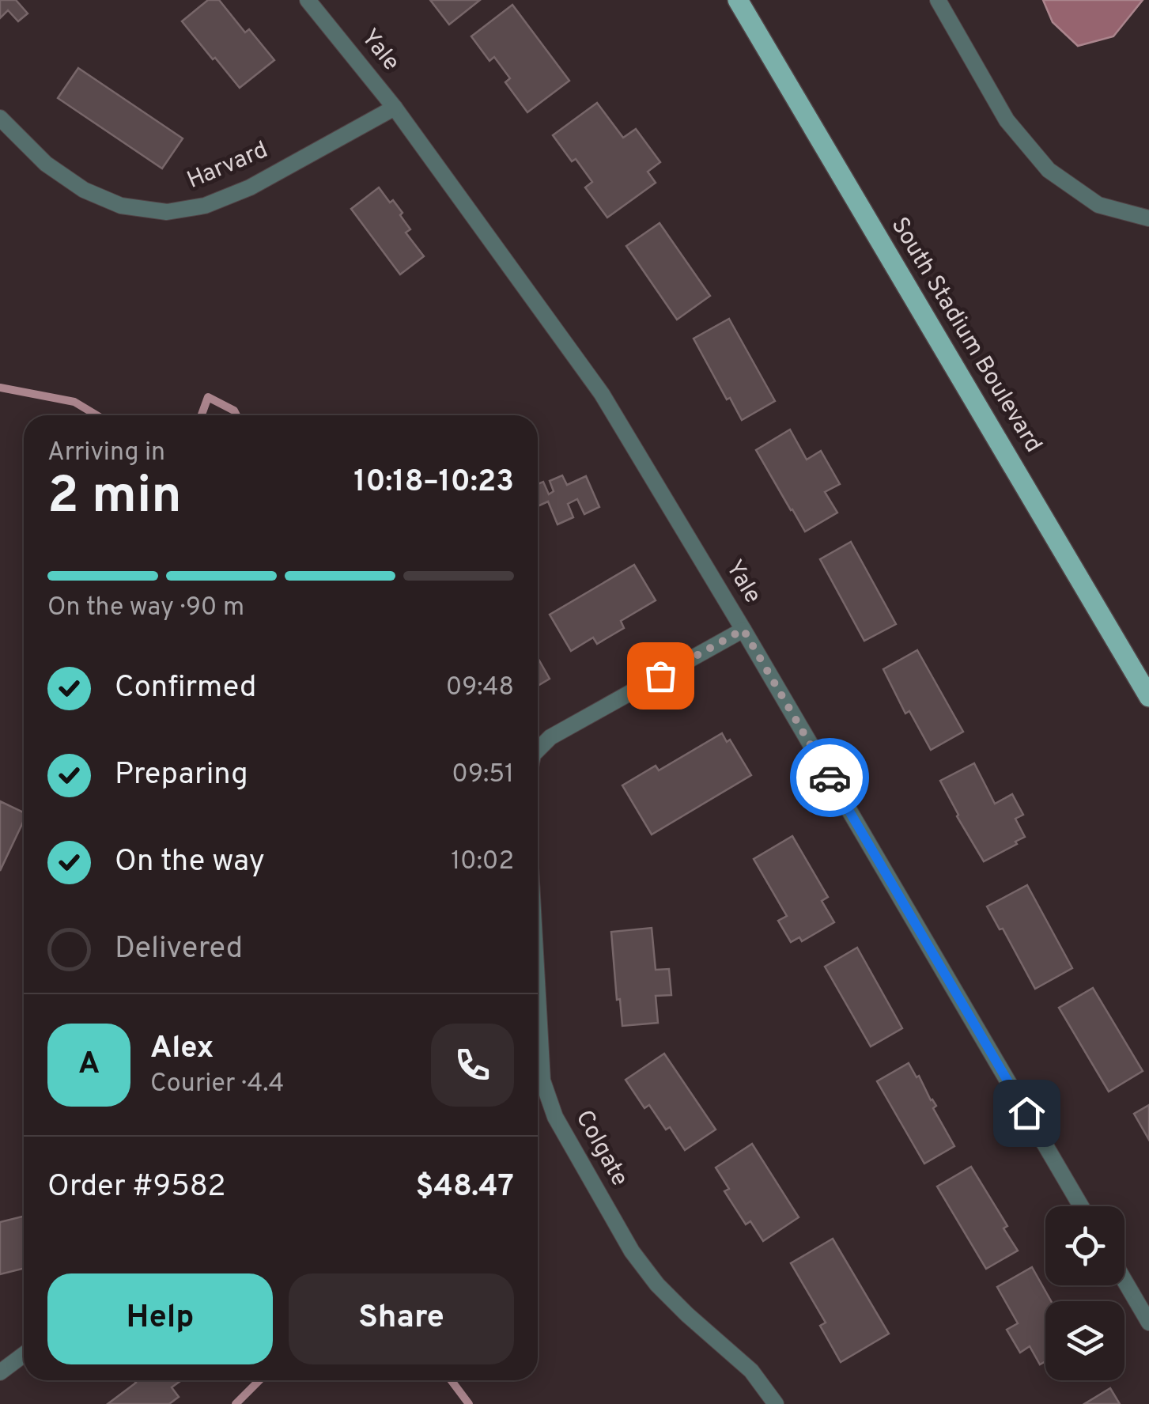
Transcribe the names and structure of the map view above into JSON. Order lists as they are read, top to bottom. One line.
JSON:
{"streets":{"main road":["South Stadium Boulevard"],"street":["Yale","Harvard","Colgate"]},"crossings":[["Yale","Harvard"]],"page":{"heading":["2 min","Arriving in","10:18–10:23"],"panel":["Alex","Courier · 4.4","Order #9582","$48.47"],"bar":"On the way · 90 m","list":[["Confirmed","09:48"],["Preparing","09:51"],["On the way","10:02"],"Delivered"],"round":"A","buttons":["Help","Share"]}}
